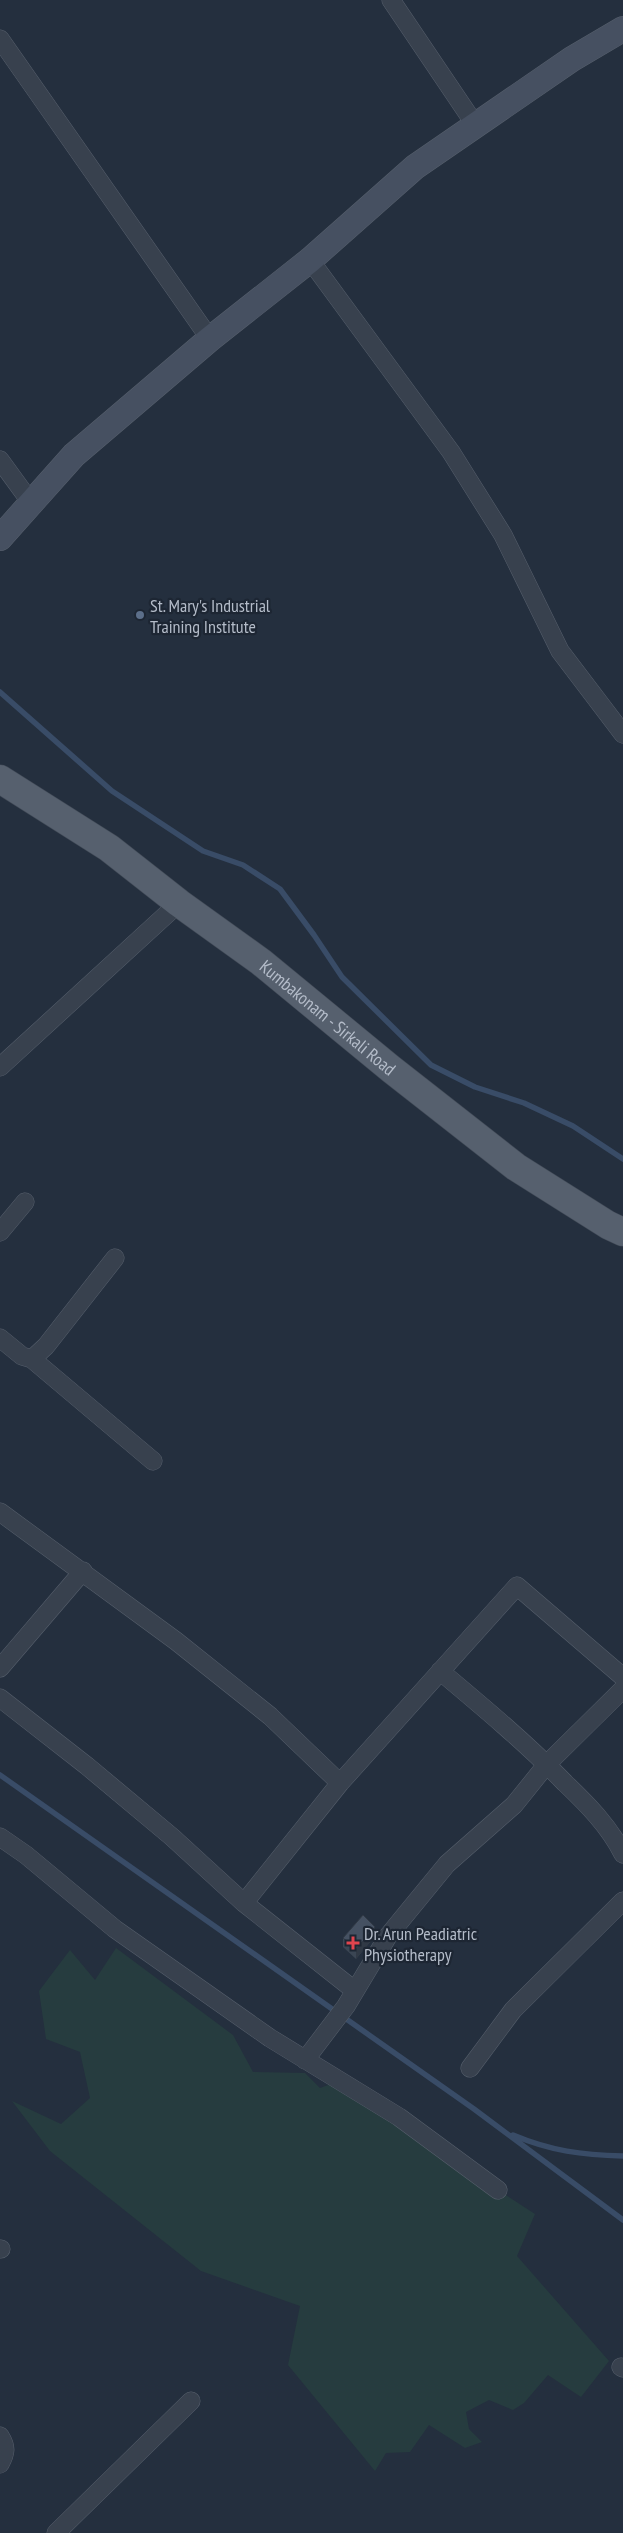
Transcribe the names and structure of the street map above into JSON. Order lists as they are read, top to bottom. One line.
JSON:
{"streets":{"main road":["Kumbakonam - Sirkali Road"]},"places":{"other":["St. Mary's Industrial Training Institute"],"health":["Dr. Arun Peadiatric Physiotherapy"]}}
